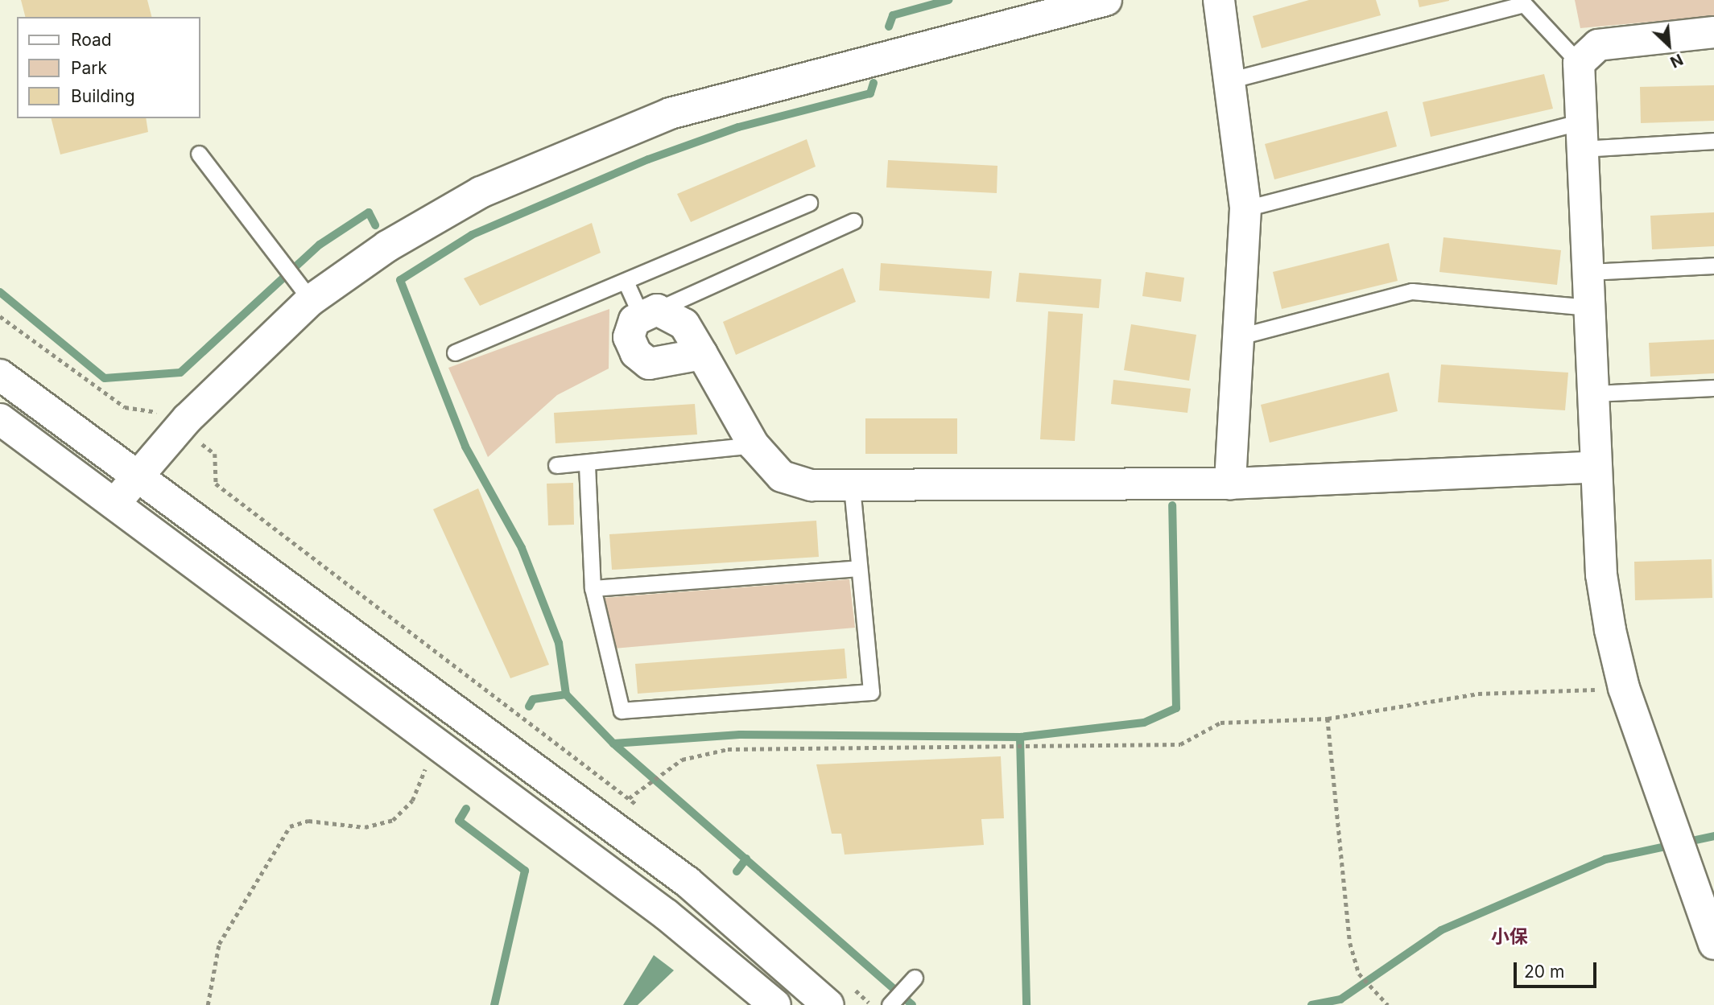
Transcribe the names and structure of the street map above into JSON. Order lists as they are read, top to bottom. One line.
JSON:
{"districts":["小保"],"legend":["Road","Park","Building"],"scale_bar":"20 m","north":"bottom right"}
